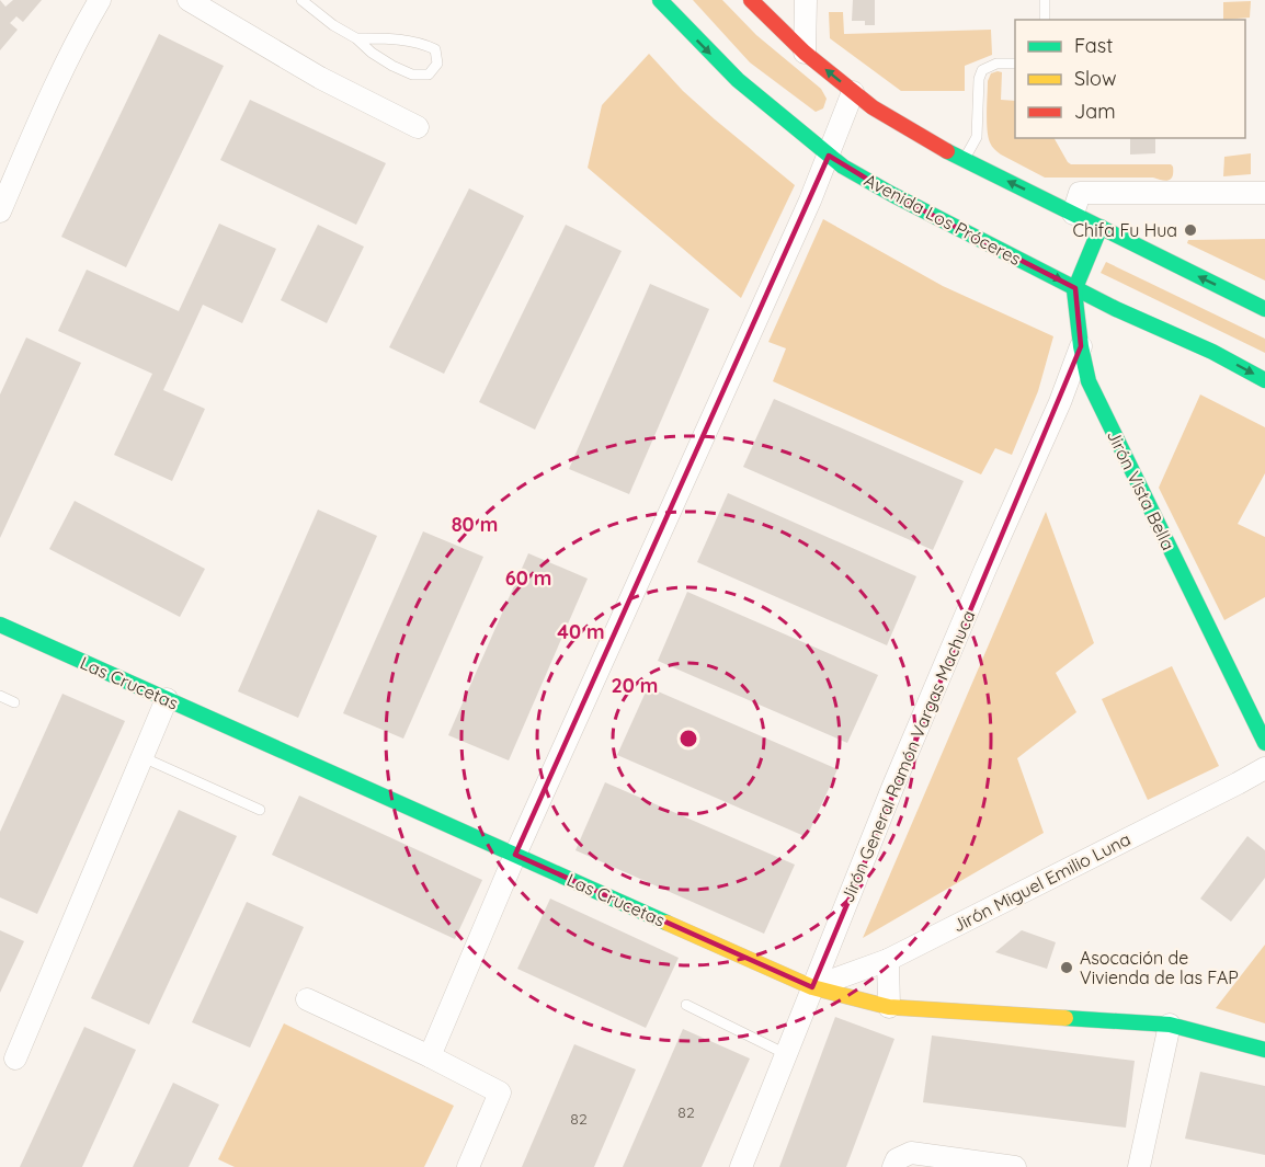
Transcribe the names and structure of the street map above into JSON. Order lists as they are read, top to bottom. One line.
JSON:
{"streets":{"street":["Avenida Los Próceres","Jirón Vista Bella","Las Crucetas","Jirón General Ramón Vargas Machuca","Jirón Miguel Emilio Luna"]},"crossings":[["Avenida Los Próceres","Jirón Vista Bella"],["Jirón Vista Bella","Jirón General Ramón Vargas Machuca"],["Las Crucetas","Jirón General Ramón Vargas Machuca"],["Las Crucetas","Jirón Miguel Emilio Luna"],["Jirón General Ramón Vargas Machuca","Jirón Miguel Emilio Luna"]],"places":["Chifa Fu Hua","Asocación de Vivienda de las FAP"],"house_numbers":["82","82"],"legend":["Fast","Slow","Jam"],"rings":["80 m","60 m","40 m","20 m"]}
